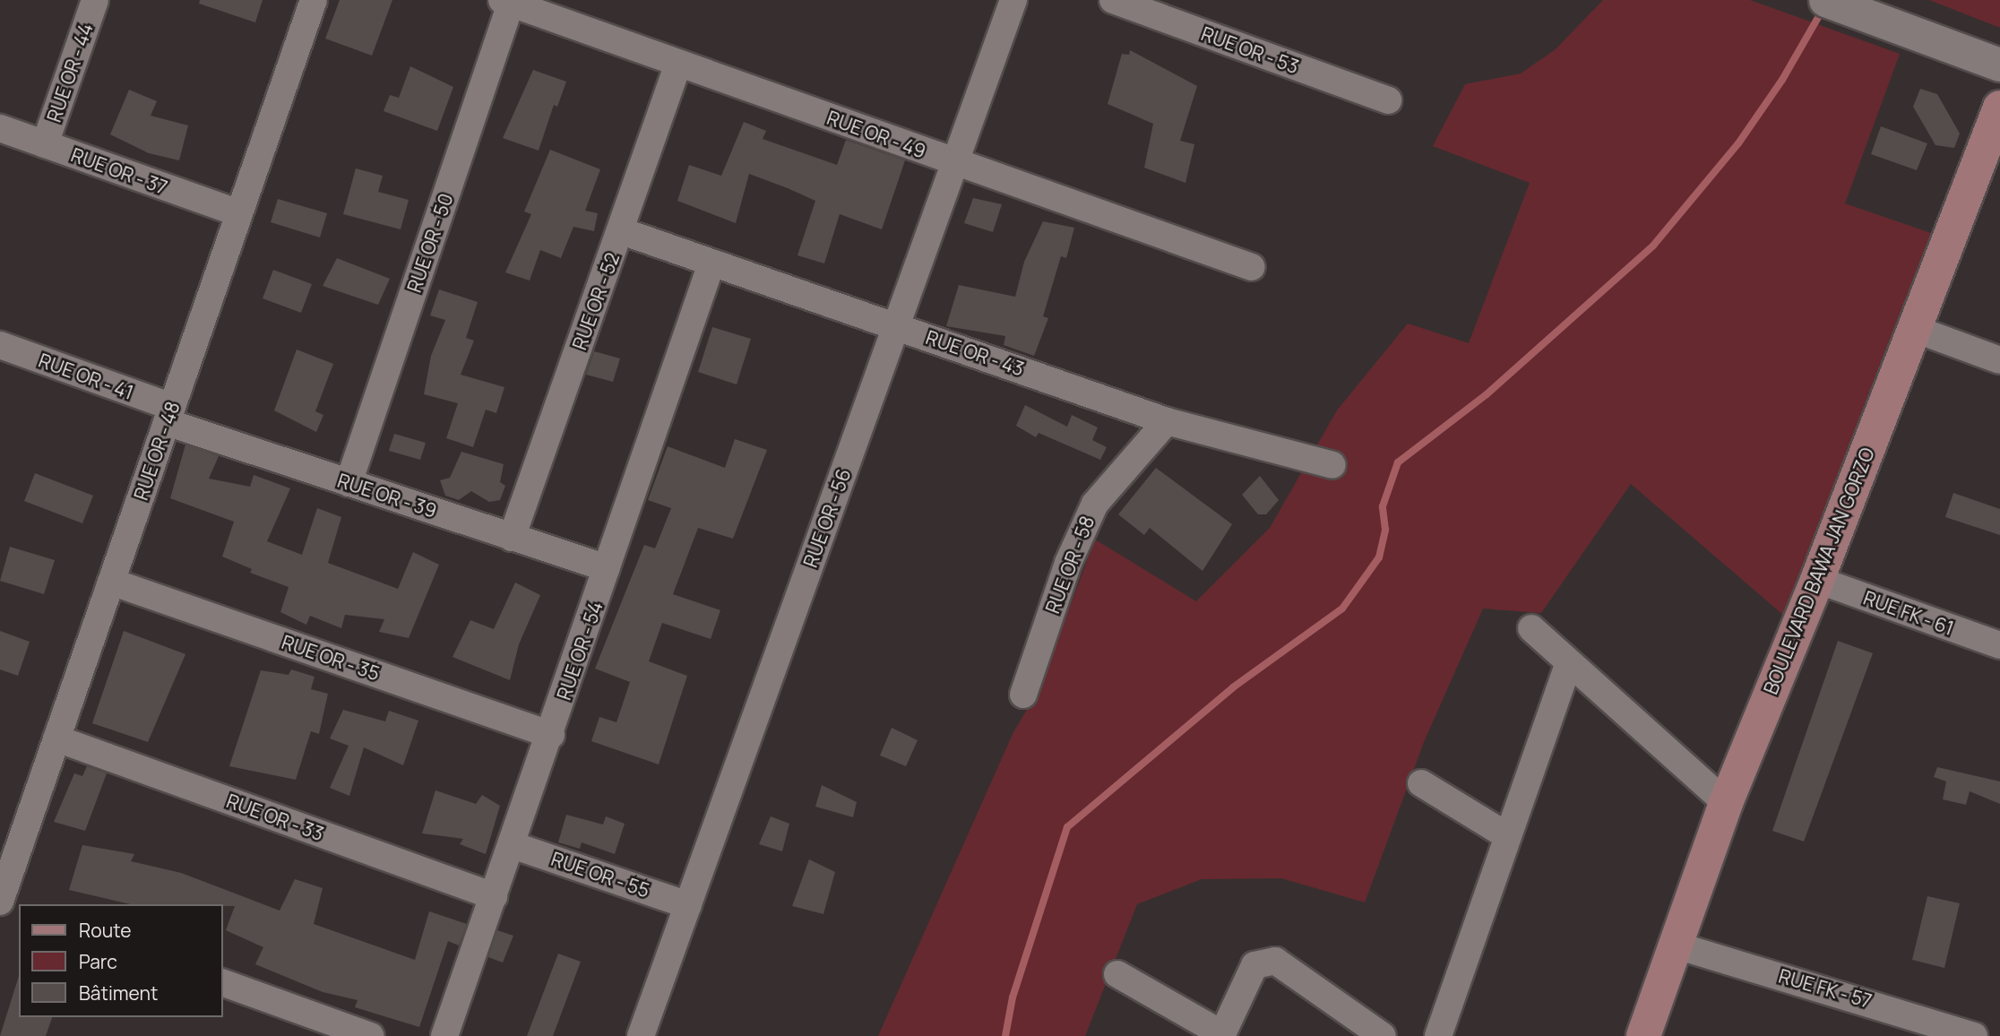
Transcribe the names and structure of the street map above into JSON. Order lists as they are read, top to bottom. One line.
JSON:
{"streets":{"main road":["BOULEVARD BAWA JAN GORZO"],"street":["RUE OR - 53","RUE OR - 44","RUE OR - 49","RUE OR - 37","RUE OR - 50","RUE OR - 52","RUE OR - 43","RUE OR - 41","RUE OR - 48","RUE OR - 39","RUE OR - 56","RUE OR - 58","RUE FK - 61","RUE OR - 54","RUE OR - 35","RUE OR - 33","RUE OR - 55","RUE FK - 57"]},"crossings":[["RUE OR - 44","RUE OR - 37"],["RUE OR - 49","RUE OR - 50"],["RUE OR - 49","RUE OR - 52"],["RUE OR - 49","RUE OR - 56"],["RUE OR - 37","RUE OR - 48"],["RUE OR - 50","RUE OR - 39"],["RUE OR - 52","RUE OR - 43"],["RUE OR - 52","RUE OR - 39"],["RUE OR - 43","RUE OR - 56"],["RUE OR - 43","RUE OR - 58"],["RUE OR - 43","RUE OR - 54"],["RUE OR - 41","RUE OR - 48"],["RUE OR - 41","RUE OR - 39"],["RUE OR - 48","RUE OR - 39"],["RUE OR - 48","RUE OR - 35"],["RUE OR - 48","RUE OR - 33"],["RUE OR - 39","RUE OR - 54"],["RUE OR - 56","RUE OR - 55"],["BOULEVARD BAWA JAN GORZO","RUE FK - 61"],["BOULEVARD BAWA JAN GORZO","RUE FK - 57"],["RUE OR - 54","RUE OR - 35"],["RUE OR - 54","RUE OR - 33"],["RUE OR - 54","RUE OR - 55"]],"legend":["Route","Parc","Bâtiment"]}
